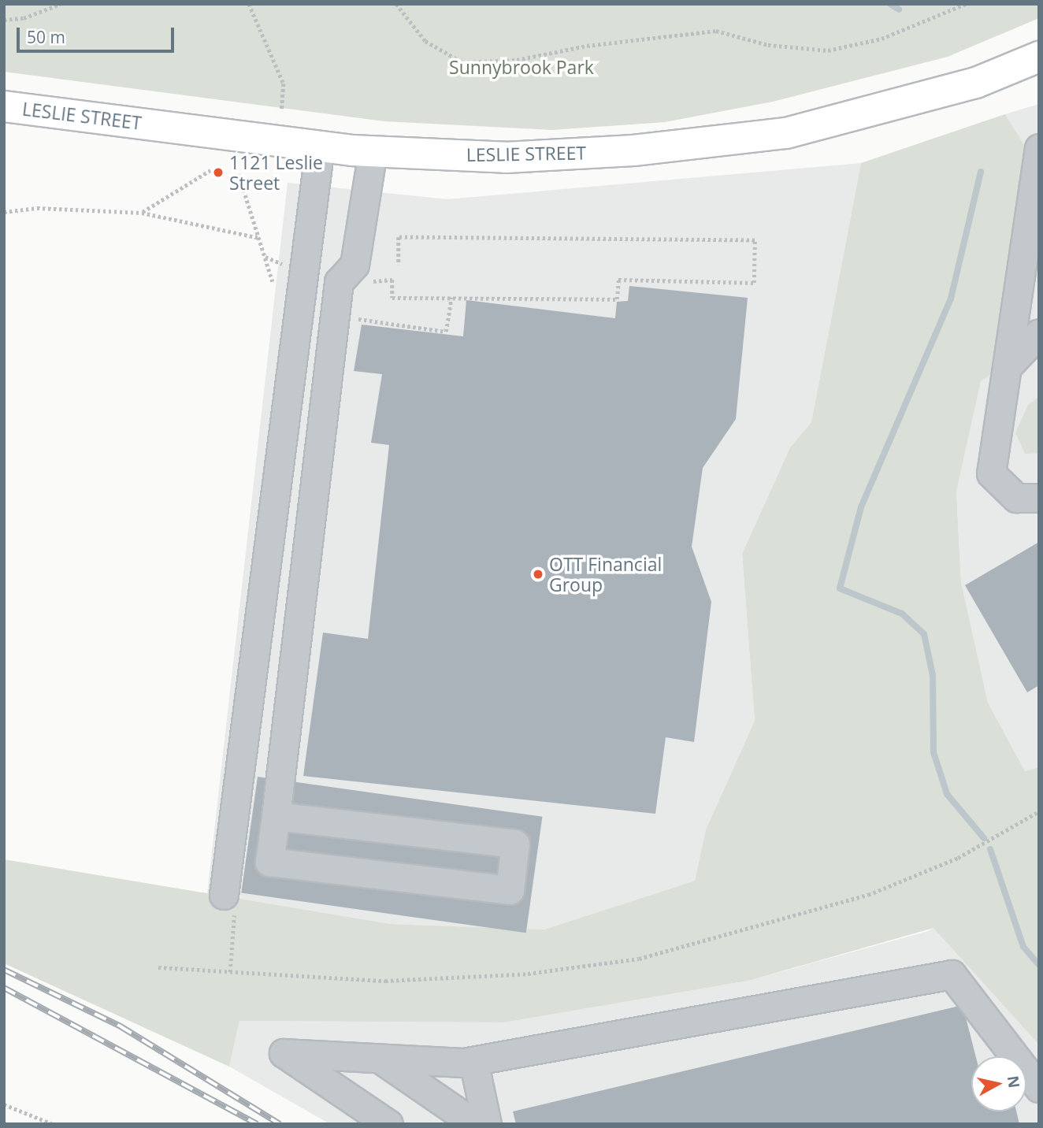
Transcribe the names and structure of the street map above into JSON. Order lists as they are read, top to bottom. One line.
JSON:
{"streets":{"main road":["LESLIE STREET"]},"parks":["Sunnybrook Park"],"places":["1121 Leslie Street","OTT Financial Group"],"scale_bar":"50 m","north":"right"}
